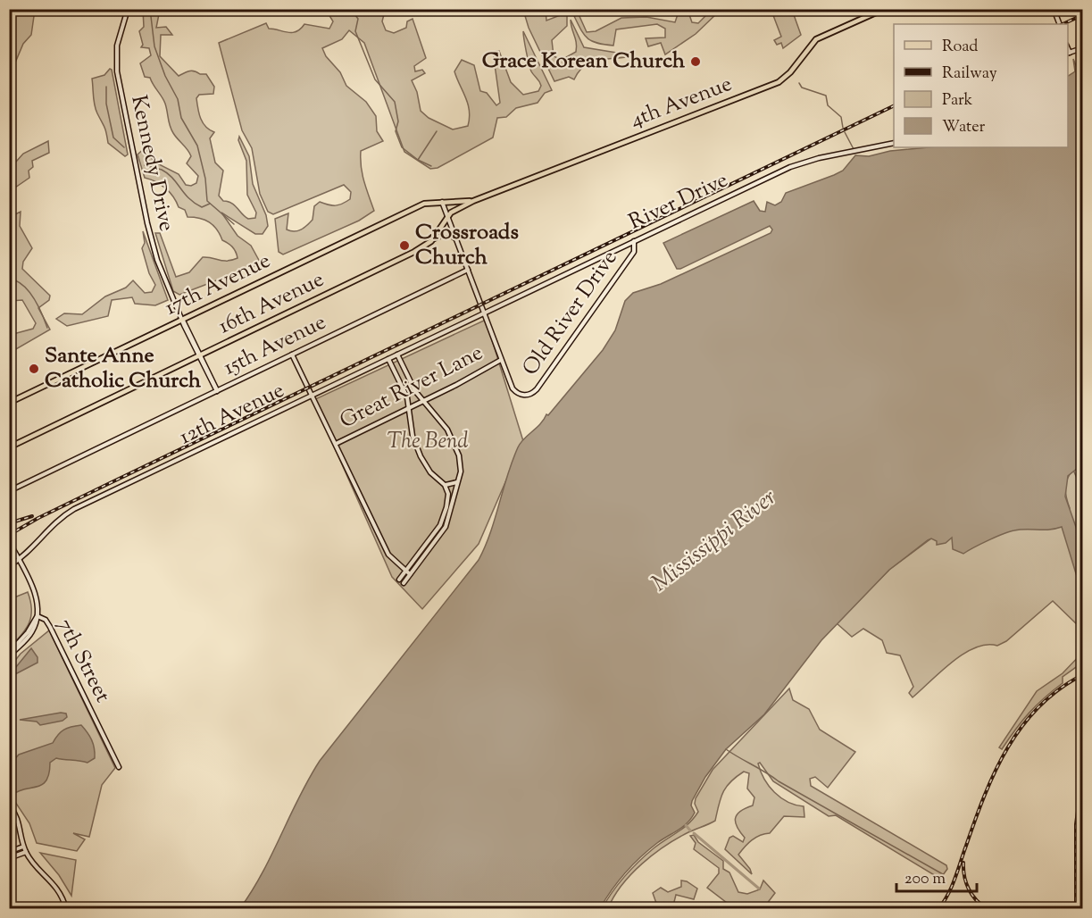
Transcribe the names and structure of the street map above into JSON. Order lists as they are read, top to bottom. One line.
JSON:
{"streets":{"main road":["4th Avenue","17th Avenue","16th Avenue"],"street":["Kennedy Drive","River Drive","Old River Drive","15th Avenue","Great River Lane","12th Avenue","7th Street"]},"crossings":[["4th Avenue","17th Avenue"],["4th Avenue","16th Avenue"],["Kennedy Drive","17th Avenue"],["Kennedy Drive","16th Avenue"],["Kennedy Drive","15th Avenue"],["River Drive","Old River Drive"],["River Drive","12th Avenue"],["Old River Drive","Great River Lane"],["12th Avenue","7th Street"]],"water":["Mississippi River"],"parks":["The Bend"],"places":["Grace Korean Church","Crossroads Church","Sante Anne Catholic Church"],"legend":["Road","Railway","Park","Water"],"scale_bar":"200 m"}
